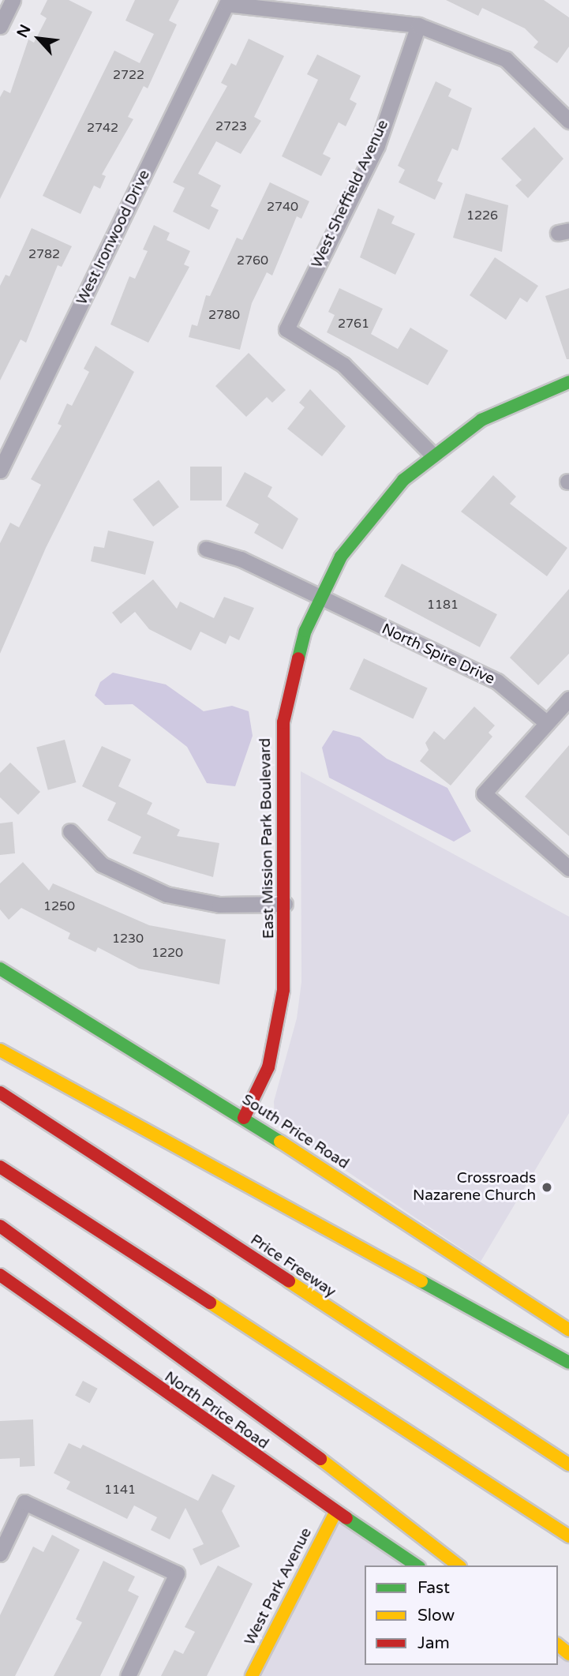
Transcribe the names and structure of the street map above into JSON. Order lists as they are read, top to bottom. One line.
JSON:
{"streets":{"main road":["East Mission Park Boulevard","South Price Road","Price Freeway","North Price Road","West Park Avenue"],"street":["West Sheffield Avenue","West Ironwood Drive","North Spire Drive"]},"crossings":[["West Sheffield Avenue","West Ironwood Drive"],["West Sheffield Avenue","East Mission Park Boulevard"],["North Spire Drive","East Mission Park Boulevard"],["East Mission Park Boulevard","South Price Road"],["North Price Road","West Park Avenue"]],"places":["Crossroads Nazarene Church"],"house_numbers":["2722","2723","2742","2740","1226","2782","2760","2780","2761","1181","1250","1230","1220","1141"],"legend":["Fast","Slow","Jam"],"north":"top left"}
